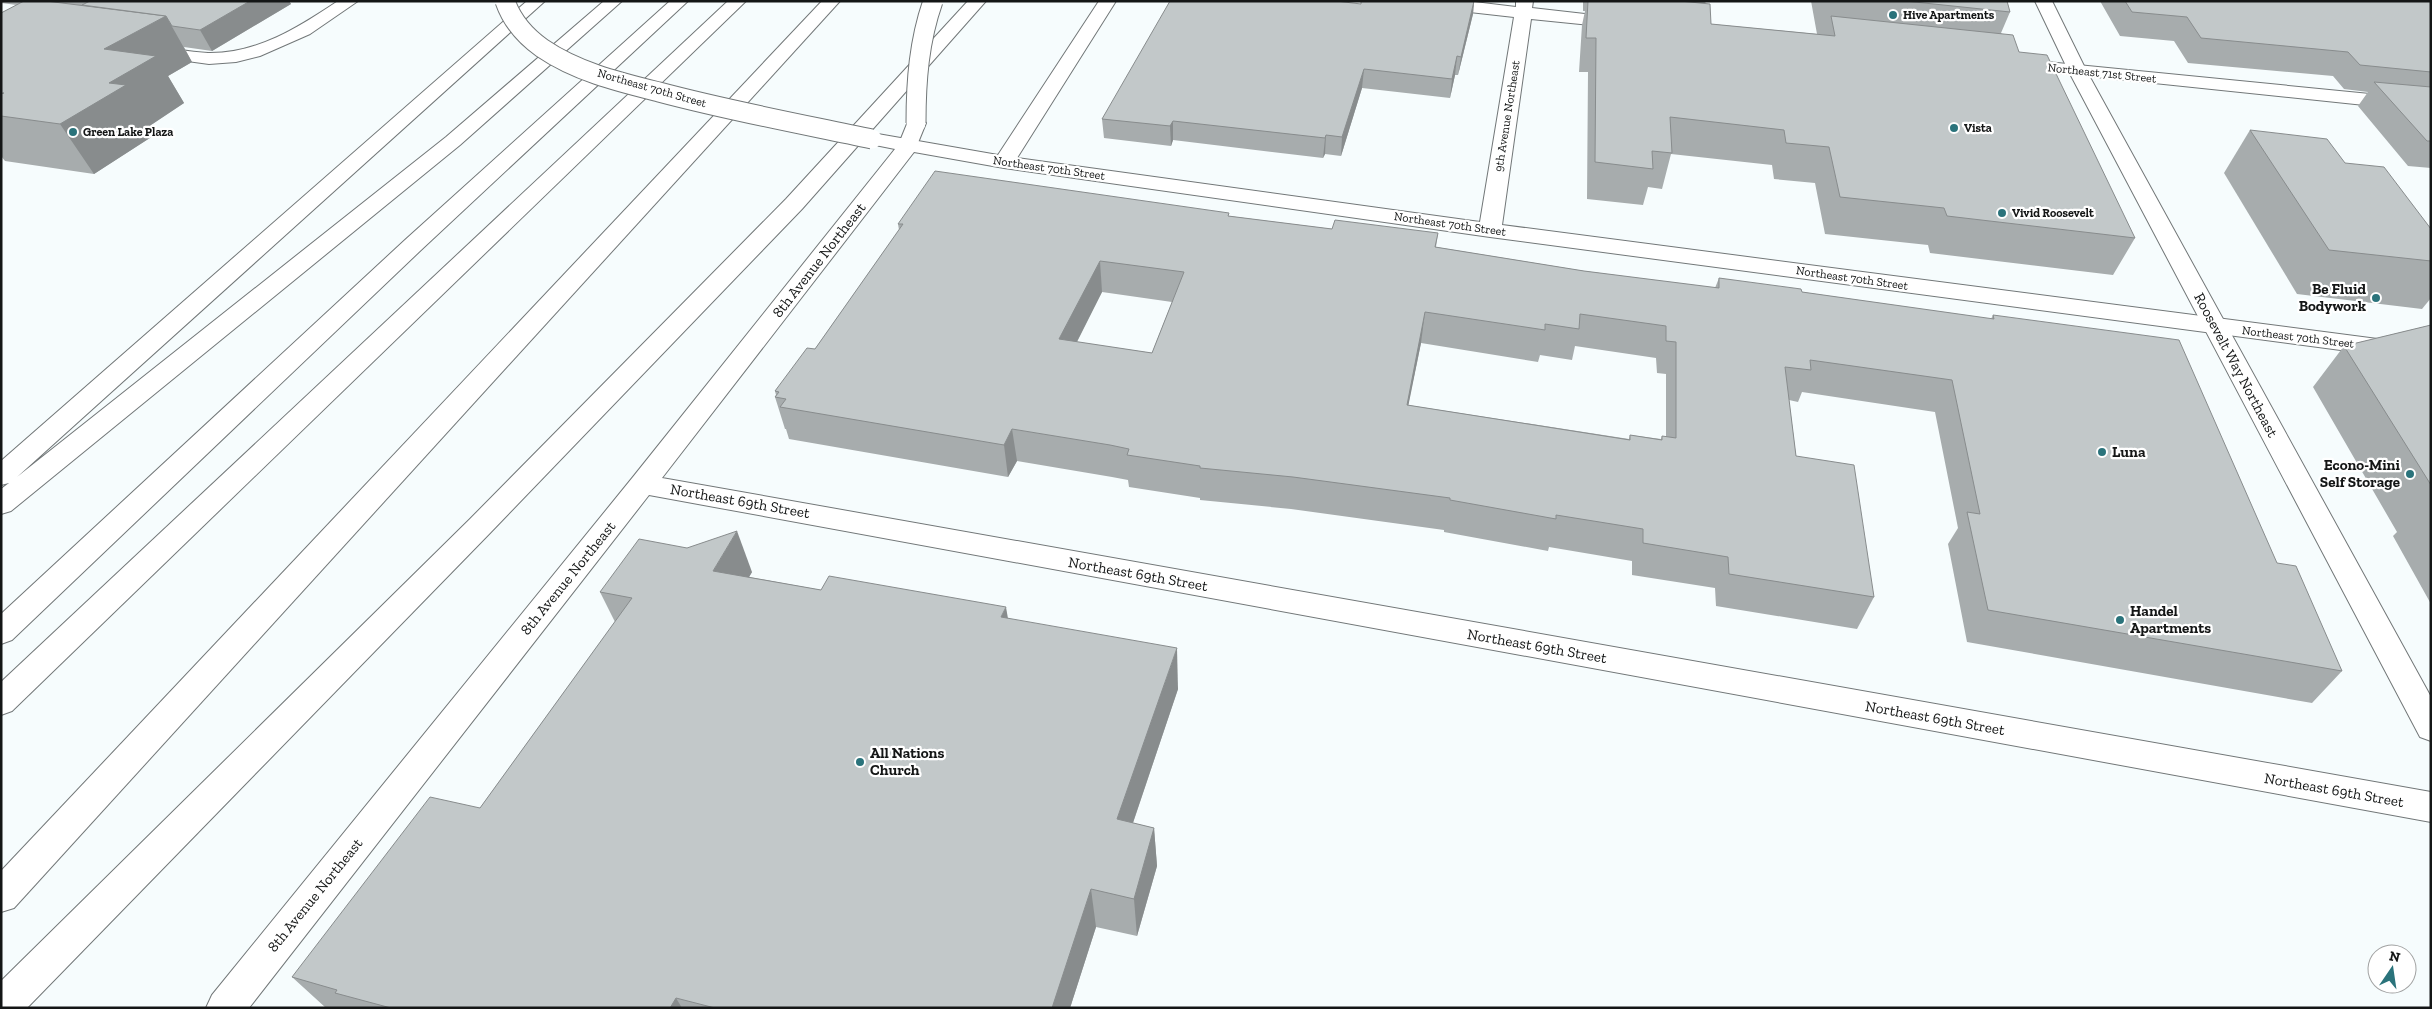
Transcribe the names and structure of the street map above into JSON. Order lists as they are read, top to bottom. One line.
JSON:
{"streets":{"main road":["Northeast 71st Street","Northeast 70th Street","9th Avenue Northeast","8th Avenue Northeast","Roosevelt Way Northeast","Northeast 69th Street"]},"crossings":[["Northeast 71st Street","Roosevelt Way Northeast"],["Northeast 70th Street","9th Avenue Northeast"],["Northeast 70th Street","8th Avenue Northeast"],["Northeast 70th Street","Roosevelt Way Northeast"],["8th Avenue Northeast","Northeast 69th Street"]],"places":["Hive Apartments","Vista","Green Lake Plaza","Vivid Roosevelt","Be Fluid Bodywork","Luna","Econo-Mini Self Storage","Handel Apartments","All Nations Church"],"north":"top"}
